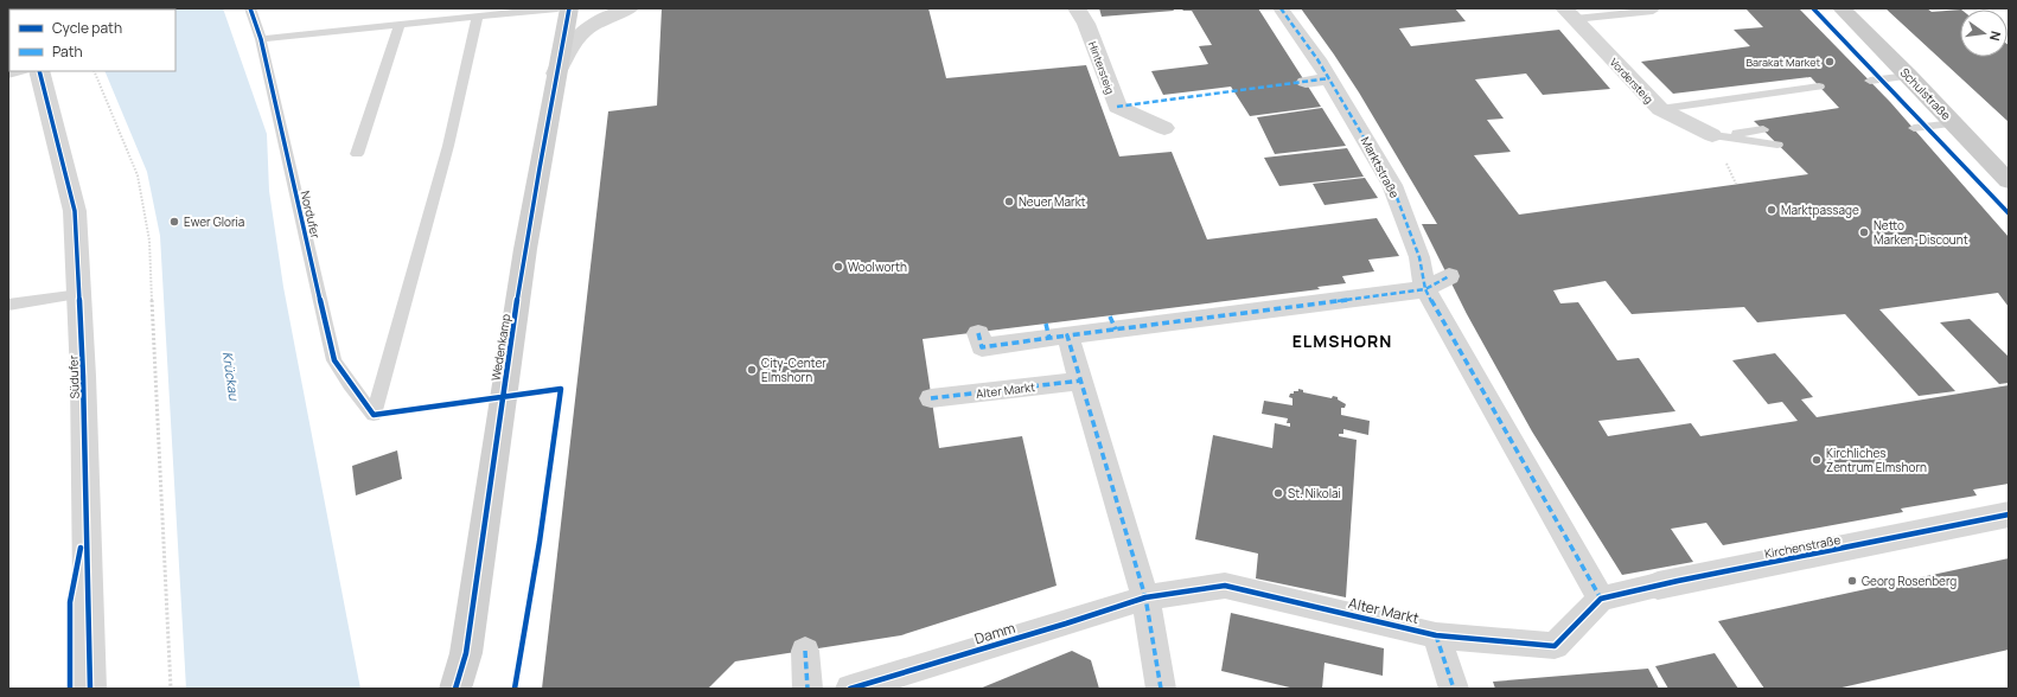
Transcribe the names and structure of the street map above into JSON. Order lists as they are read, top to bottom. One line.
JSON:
{"streets":{"main road":["Schulstraße","Wedenkamp"],"street":["Hintersteig","Vordersteig","Marktstraße","Südufer","Alter Markt","Kirchenstraße","Damm"],"lane":["Nordufer"]},"crossings":[["Alter Markt","Kirchenstraße"],["Alter Markt","Damm"]],"districts":["ELMSHORN"],"water":["Krückau"],"places":["Barakat Market","Neuer Markt","Marktpassage","Ewer Gloria","Netto Marken-Discount","Woolworth","City-Center Elmshorn","Kirchliches Zentrum Elmshorn","St. Nikolai","Georg Rosenberg"],"legend":["Cycle path","Path"],"north":"right"}
